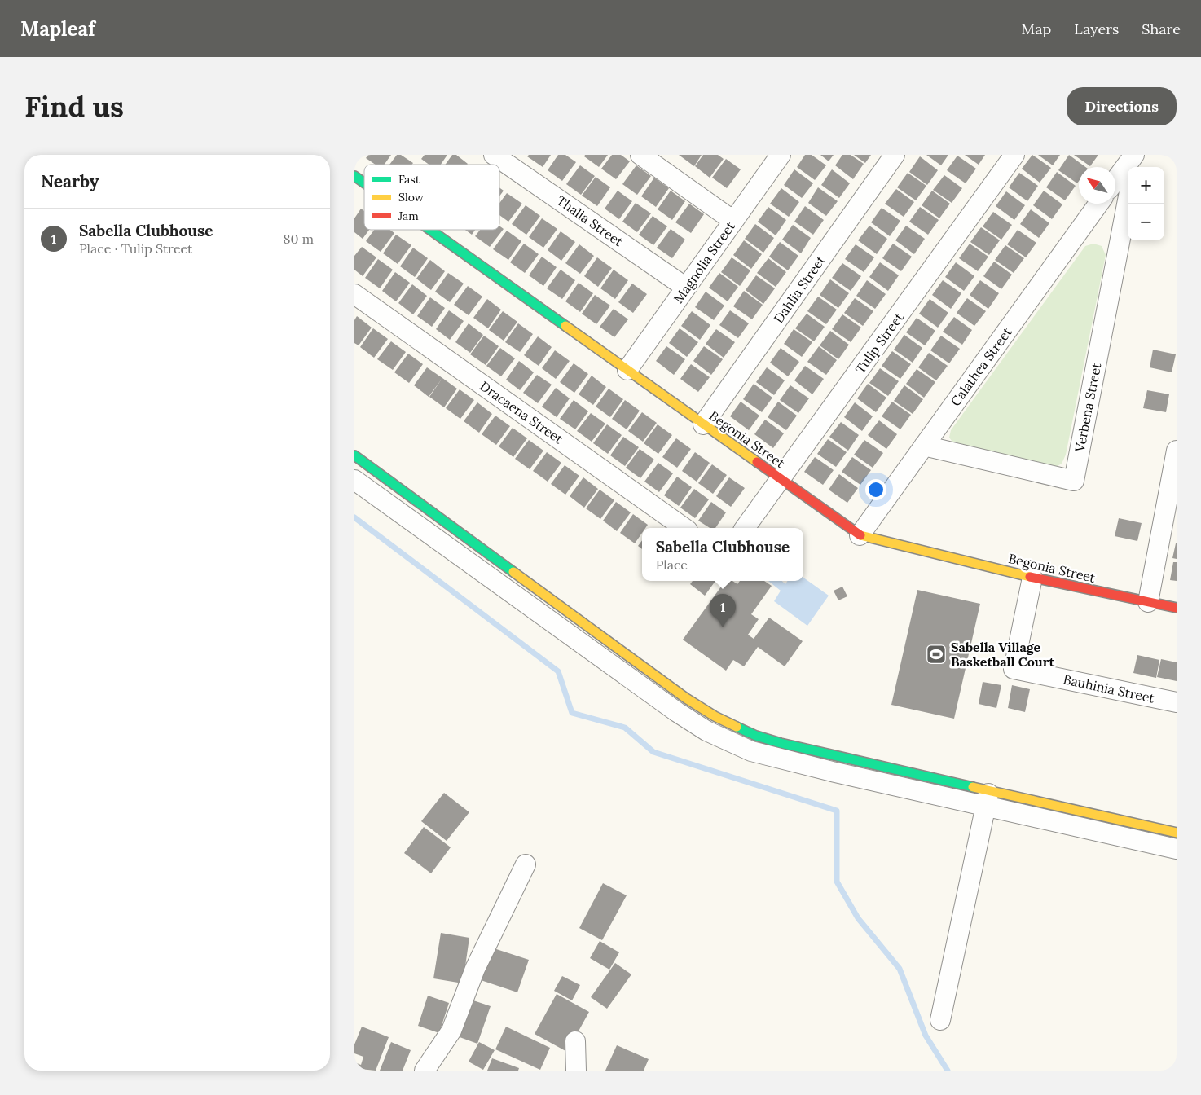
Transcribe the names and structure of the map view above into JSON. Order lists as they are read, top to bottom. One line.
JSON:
{"streets":{"street":["Thalia Street","Magnolia Street","Dahlia Street","Tulip Street","Calathea Street","Verbena Street","Dracaena Street","Begonia Street","Bauhinia Street"]},"crossings":[["Thalia Street","Magnolia Street"],["Magnolia Street","Begonia Street"],["Dahlia Street","Begonia Street"],["Tulip Street","Begonia Street"],["Calathea Street","Verbena Street"],["Calathea Street","Begonia Street"],["Begonia Street","Bauhinia Street"]],"places":{"sports":["Sabella Village Basketball Court"]},"legend":["Fast","Slow","Jam"],"north":"top left","page":{"header":"Mapleaf","nav":["Map","Layers","Share"],"buttons":"Directions","title":"Find us","heading":"Nearby","map_buttons":["+","−"],"list":[{"mark":"1","name":"Sabella Clubhouse","note":"Place · Tulip Street","value":"80 m"}],"popup":["Sabella Clubhouse","Place"],"pins":"1"}}
